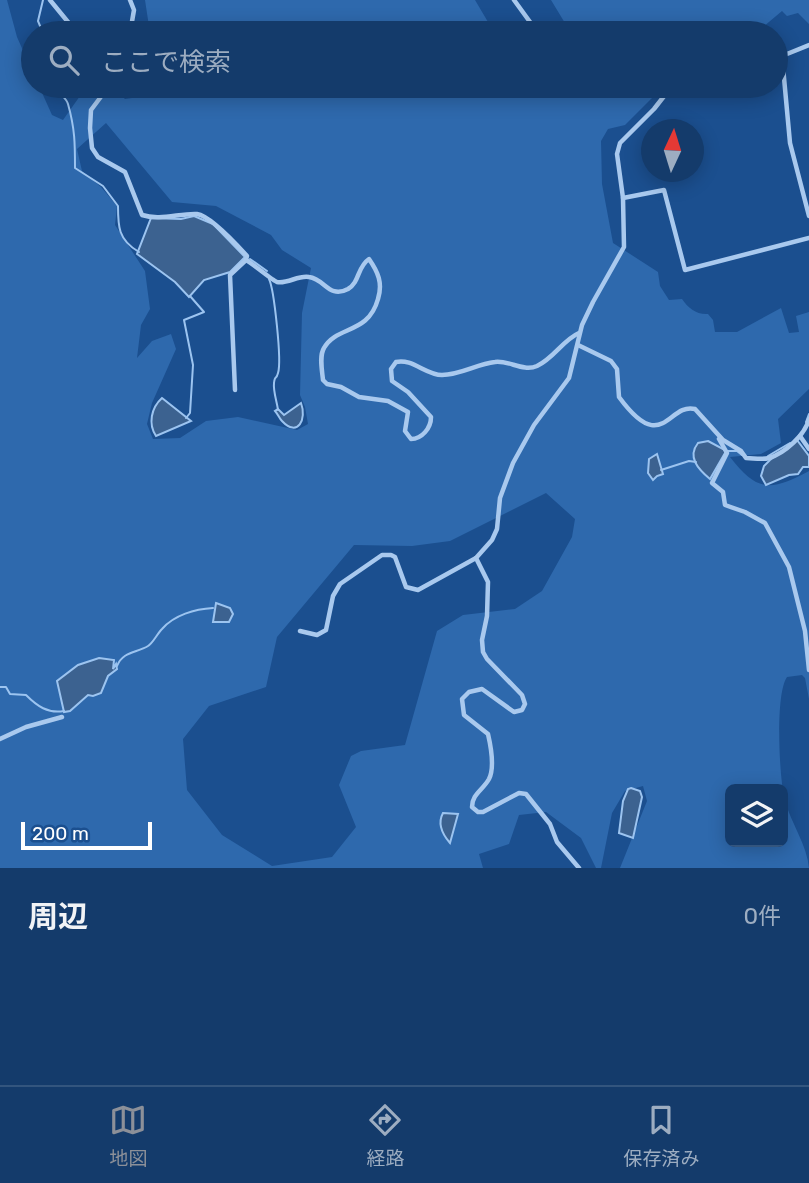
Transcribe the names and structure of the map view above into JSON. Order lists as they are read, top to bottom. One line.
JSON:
{"scale_bar":"200 m","north":"top","page":{"search":"ここで検索","scale":"200 m","heading":["周辺","0件"],"nav":["地図","経路","保存済み"]}}
